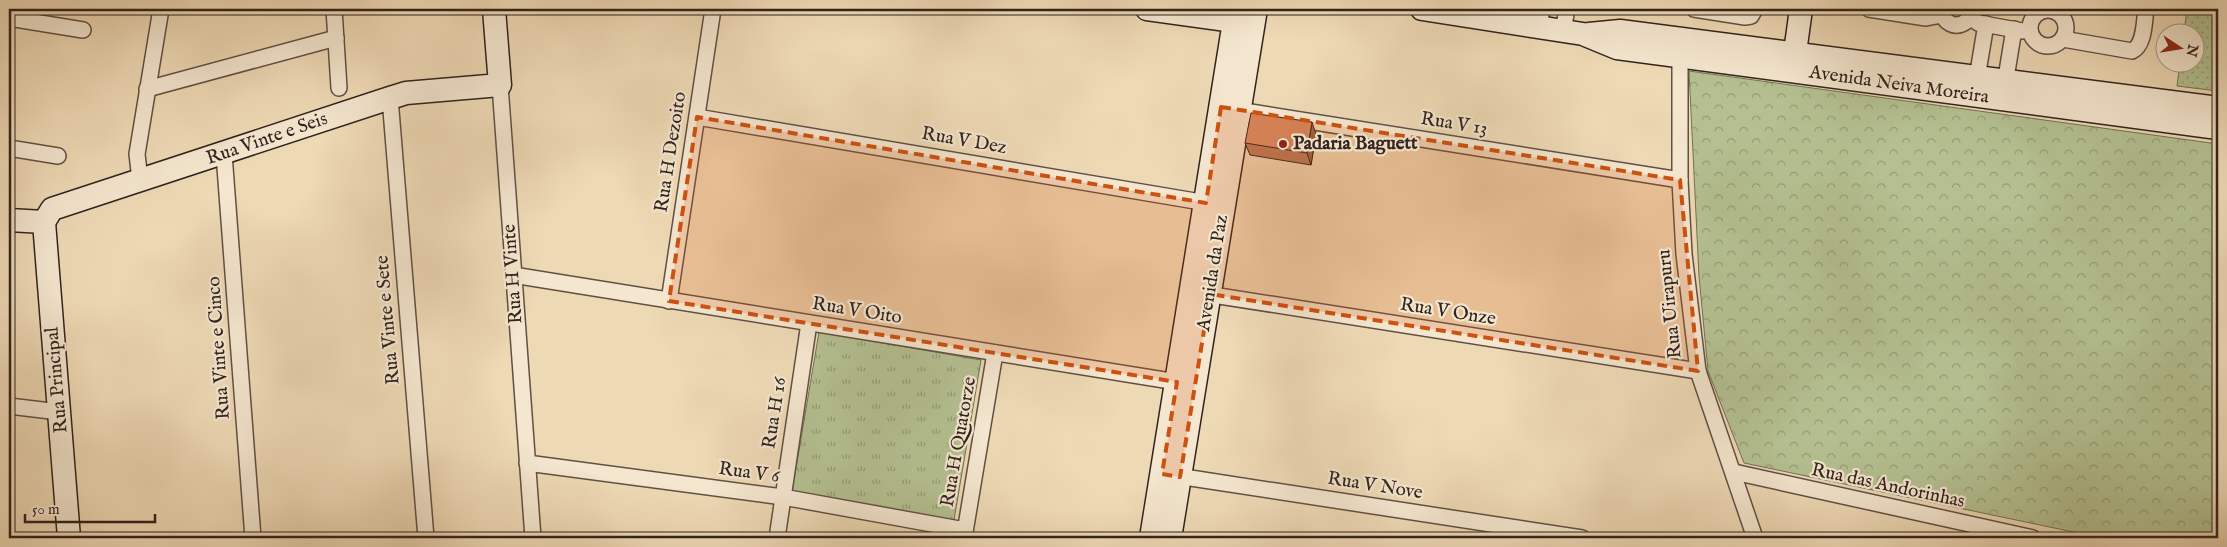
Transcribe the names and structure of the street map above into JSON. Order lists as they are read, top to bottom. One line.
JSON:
{"streets":{"street":["Avenida Neiva Moreira","Rua V 13","Rua Vinte e Seis","Rua V Dez","Rua H Dezoito","Avenida da Paz","Rua H Vinte","Rua Uirapuru","Rua V Oito","Rua V Onze","Rua Vinte e Sete","Rua Vinte e Cinco","Rua Principal","Rua H 16","Rua H Quatorze","Rua V 6","Rua V Nove","Rua das Andorinhas"]},"crossings":[["Avenida Neiva Moreira","Rua Uirapuru"],["Rua V 13","Avenida da Paz"],["Rua V 13","Rua Uirapuru"],["Rua Vinte e Seis","Rua H Vinte"],["Rua Vinte e Seis","Rua Vinte e Sete"],["Rua Vinte e Seis","Rua Vinte e Cinco"],["Rua Vinte e Seis","Rua Principal"],["Rua V Dez","Rua H Dezoito"],["Rua V Dez","Avenida da Paz"],["Rua H Dezoito","Rua V Oito"],["Avenida da Paz","Rua V Oito"],["Avenida da Paz","Rua V Onze"],["Avenida da Paz","Rua V Nove"],["Rua H Vinte","Rua V Oito"],["Rua H Vinte","Rua V 6"],["Rua Uirapuru","Rua V Onze"],["Rua Uirapuru","Rua das Andorinhas"],["Rua V Oito","Rua H 16"],["Rua V Oito","Rua H Quatorze"],["Rua H 16","Rua V 6"],["Rua H Quatorze","Rua V 6"]],"places":["Padaria Baguett"],"scale_bar":"50 m","north":"right"}
